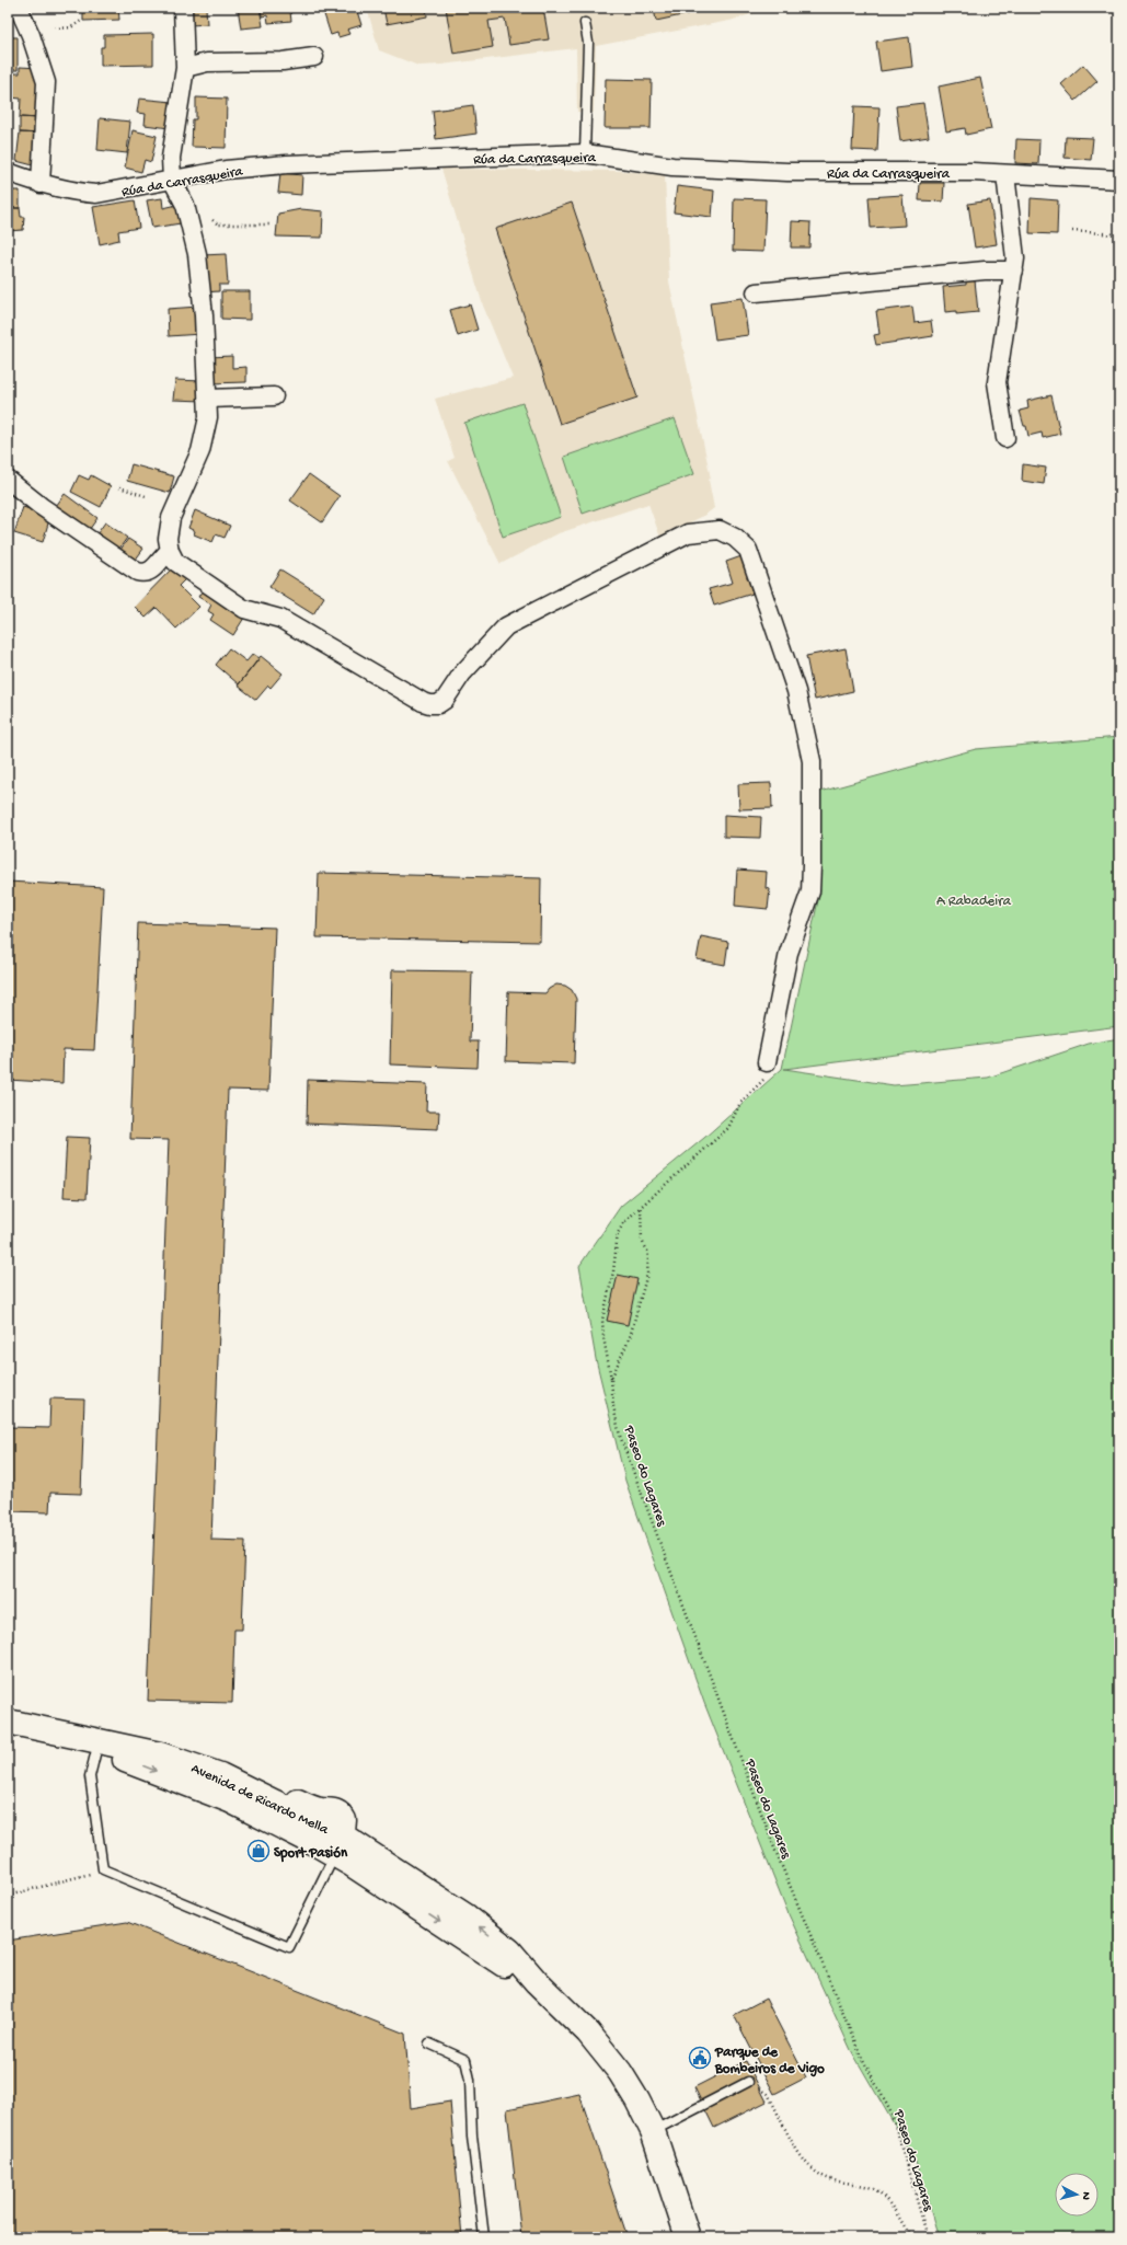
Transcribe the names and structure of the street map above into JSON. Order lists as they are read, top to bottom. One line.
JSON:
{"streets":{"main road":["Avenida de Ricardo Mella"],"street":["Rúa da Carrasqueira"],"path":["Paseo do Lagares"]},"parks":["A Rabadeira"],"places":{"shop":["Sport Pasión"],"public building":["Parque de Bombeiros de Vigo"]},"north":"right"}
